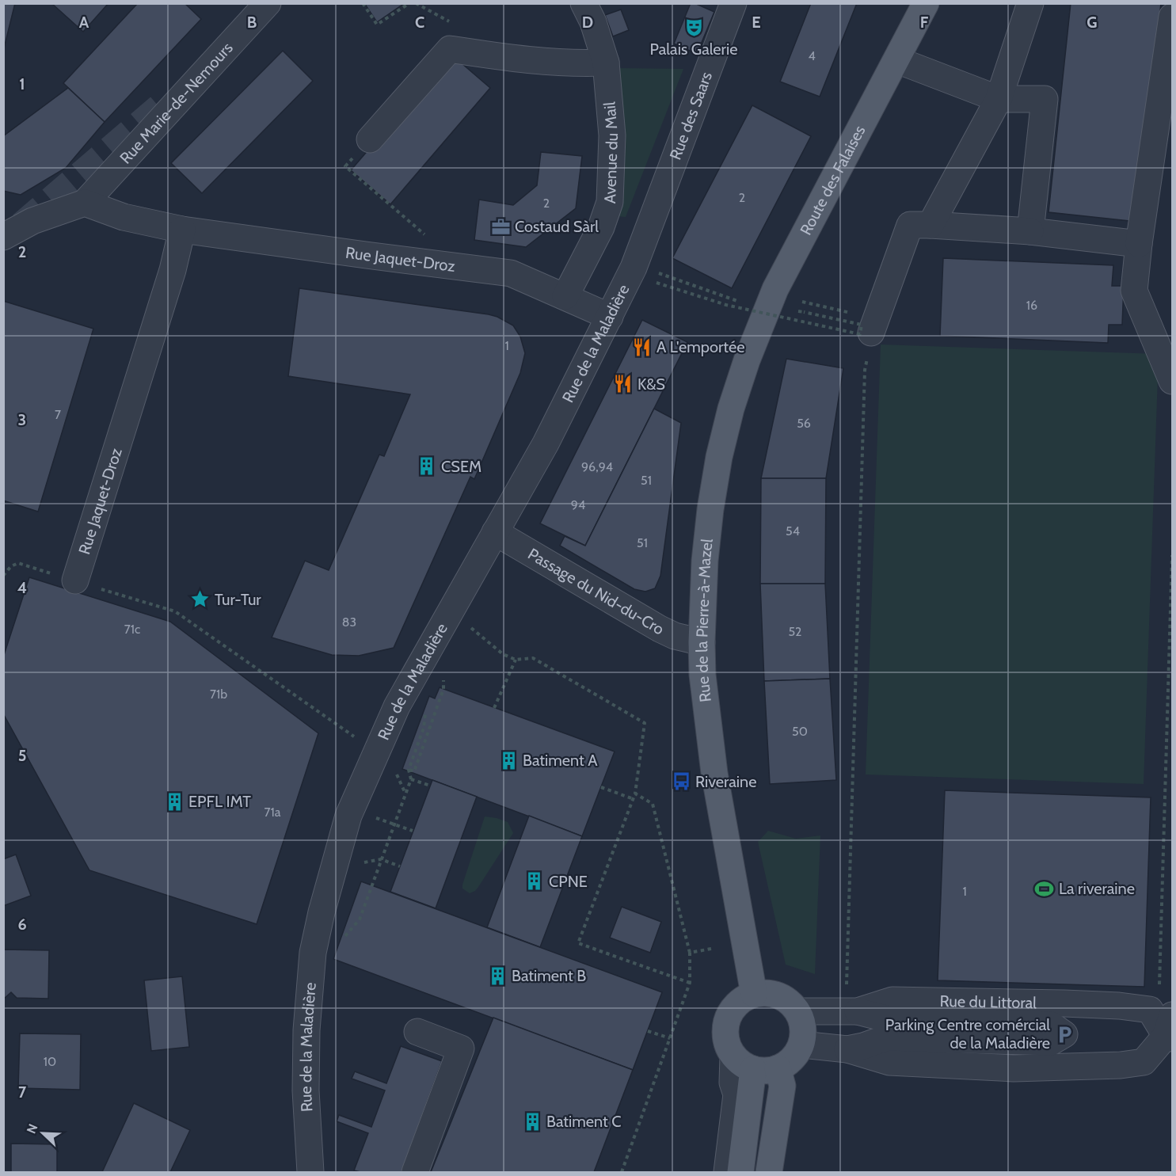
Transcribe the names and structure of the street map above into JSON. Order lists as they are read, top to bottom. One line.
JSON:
{"streets":{"main road":["Route des Falaises","Rue de la Pierre-à-Mazel"],"street":["Rue Marie-de-Nemours","Rue des Saars","Avenue du Mail","Rue Jaquet-Droz","Rue de la Maladière","Passage du Nid-du-Cro","Rue du Littoral"]},"crossings":[["Rue Marie-de-Nemours","Rue Jaquet-Droz"],["Rue des Saars","Rue de la Maladière"],["Avenue du Mail","Rue Jaquet-Droz"],["Route des Falaises","Rue de la Pierre-à-Mazel"],["Rue Jaquet-Droz","Rue de la Maladière"],["Rue de la Maladière","Passage du Nid-du-Cro"],["Passage du Nid-du-Cro","Rue de la Pierre-à-Mazel"],["Rue de la Pierre-à-Mazel","Rue du Littoral"]],"places":{"theatre":["Palais Galerie"],"office":["Costaud Sàrl"],"restaurant":["A L'emportée","K&S"],"building":["CSEM","Batiment A","EPFL IMT","CPNE","Batiment B","Batiment C"],"place":["Tur-Tur"],"bus stop":["Riveraine"],"sports":["La riveraine"],"parking":["Parking Centre comércial de la Maladière"]},"house_numbers":["4","2","2","16","1","7","56","96,94","51","94","54","51","83","71c","52","71b","50","71a","1","10"],"north":"top left","grid":{"columns":["A","B","C","D","E","F","G"],"rows":["1","2","3","4","5","6","7"]}}
